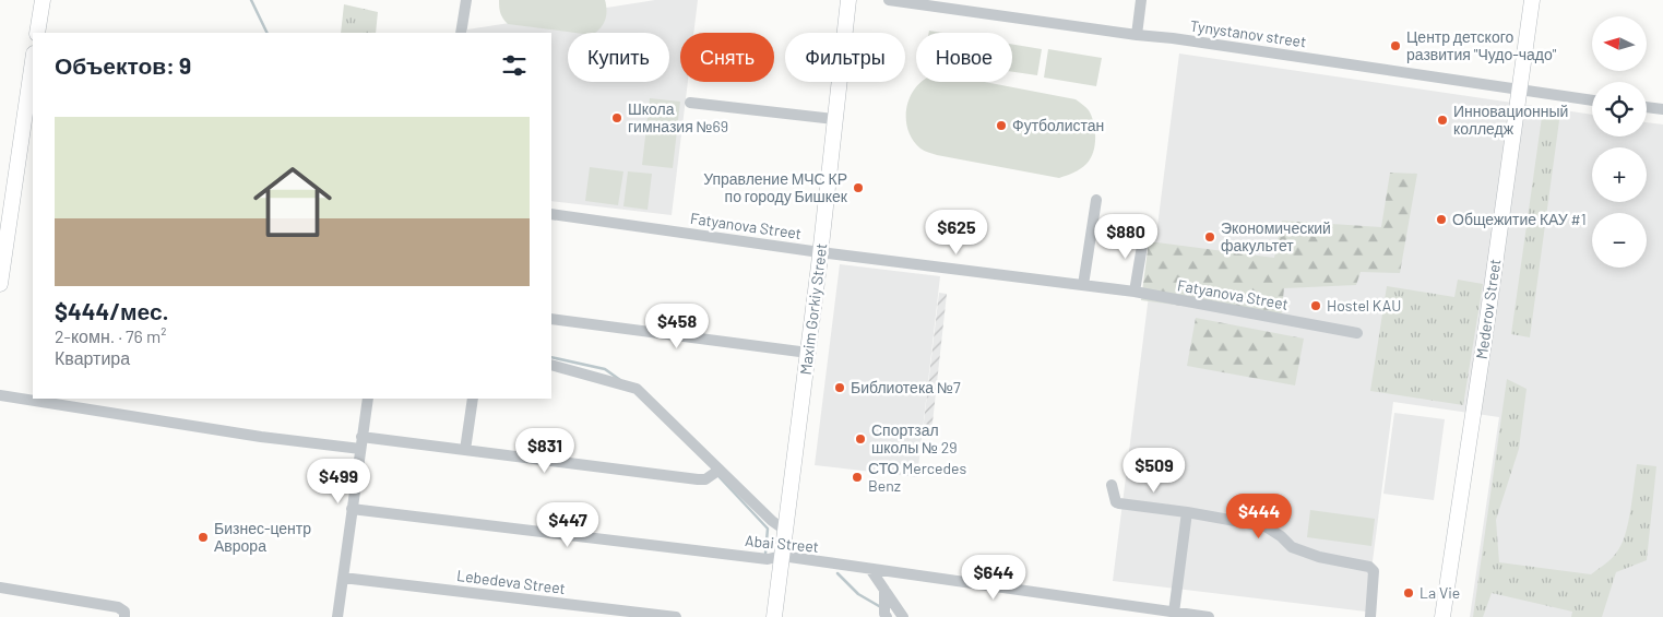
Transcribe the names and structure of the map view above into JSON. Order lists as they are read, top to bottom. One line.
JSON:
{"streets":{"main road":["Maxim Gorkiy Street","Mederov Street"],"street":["Tynystanov street","Fatyanova Street","Abai Street","Lebedeva Street"]},"crossings":[["Tynystanov street","Mederov Street"],["Fatyanova Street","Maxim Gorkiy Street"],["Maxim Gorkiy Street","Abai Street"]],"places":["Центр детского развития \"Чудо-чадо\"","Школа гимназия №69","Инновационный колледж","Футболистан","Управление МЧС КР по городу Бишкек","Общежитие КАУ #1","Экономический факультет","Hostel KAU","Библиотека №7","Спортзал школы № 29","СТО Mercedes Benz","Бизнес-центр Аврора","La Vie"],"north":"left","page":{"map_buttons":["+","−"],"chip":["Купить","Снять","Фильтры","Новое"],"heading":"Объектов: 9","list":[{"name":"$444/мес.","note":"2-комн. · 76 m² · Квартира"}],"price":["$625","$880","$458","$831","$509","$499","$444","$447","$644"]}}
